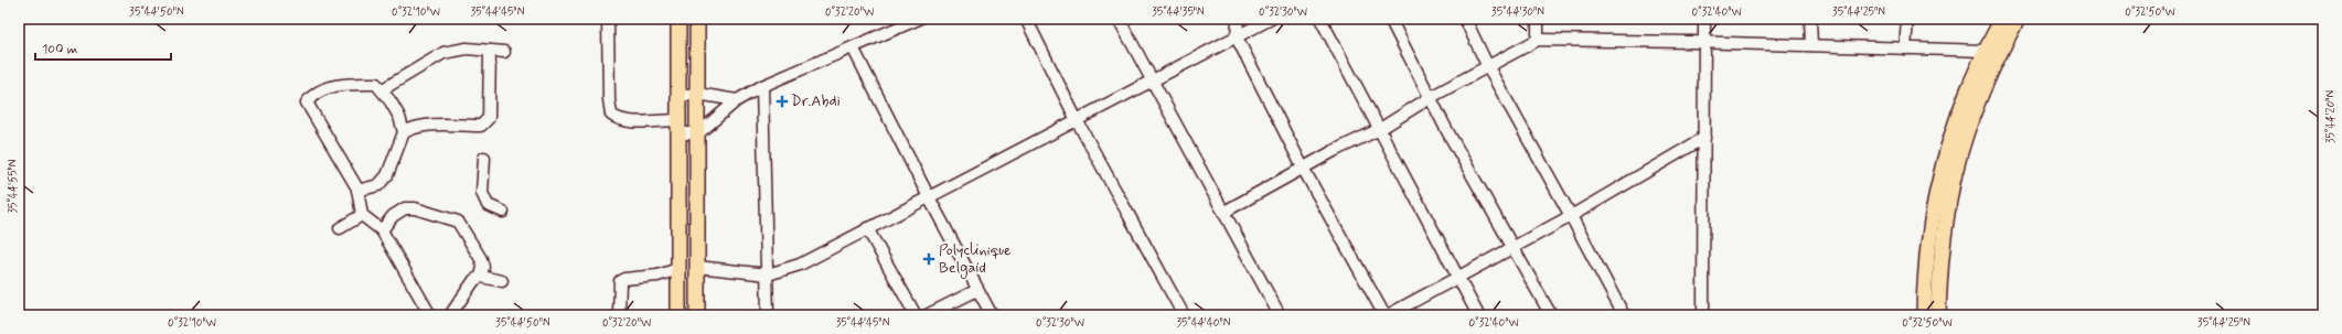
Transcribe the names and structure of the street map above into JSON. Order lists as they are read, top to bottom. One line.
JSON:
{"places":{"health":["Dr.Abdi","Polyclinique Belgaid"]},"scale_bar":"100 m","coordinates":["35°44'50\"N","0°32'10\"W","35°44'45\"N","0°32'20\"W","35°44'35\"N","0°32'30\"W","35°44'30\"N","0°32'40\"W","35°44'25\"N","0°32'50\"W","35°44'20\"N","35°44'55\"N","35°44'40\"N"]}
